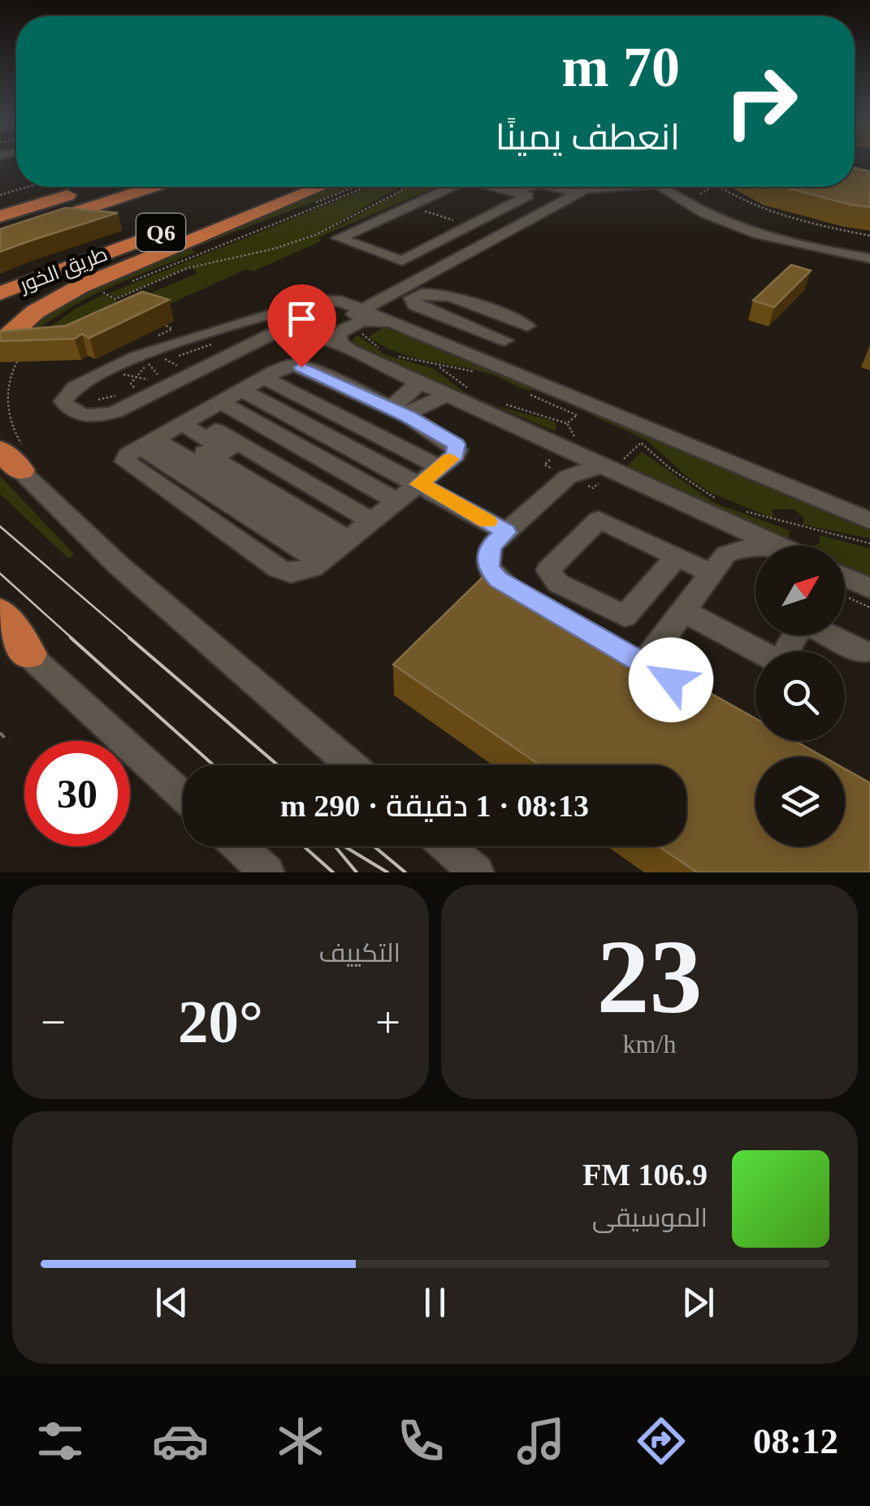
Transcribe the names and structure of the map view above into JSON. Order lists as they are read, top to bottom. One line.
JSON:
{"streets":{"highway":["Q6","طريق الخور"]},"north":"top right","page":{"turn":["70 m","انعطف يمينًا"],"limit":"30","trip":"08:13 · 1 دقيقة · 290 m","tile":[["23","km/h"],"التكييف"],"heat":["−","20°","+"],"song":["106.9 FM","الموسيقى"],"tabs":"08:12"}}
